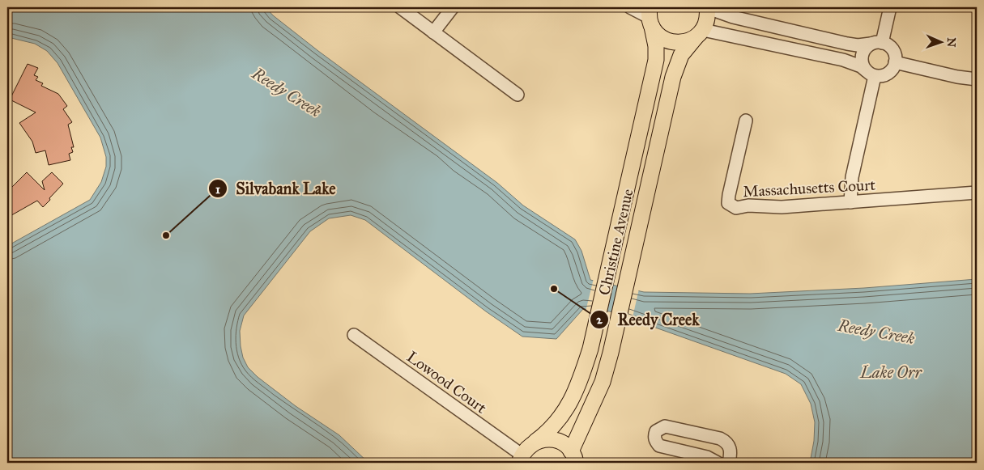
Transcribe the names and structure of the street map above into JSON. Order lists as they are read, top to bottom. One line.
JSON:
{"streets":{"main road":["Christine Avenue"],"street":["Massachusetts Court","Lowood Court"]},"crossings":[["Christine Avenue","Lowood Court"]],"water":["Reedy Creek","Lake Orr"],"places":["Silvabank Lake","Reedy Creek"],"north":"right"}
